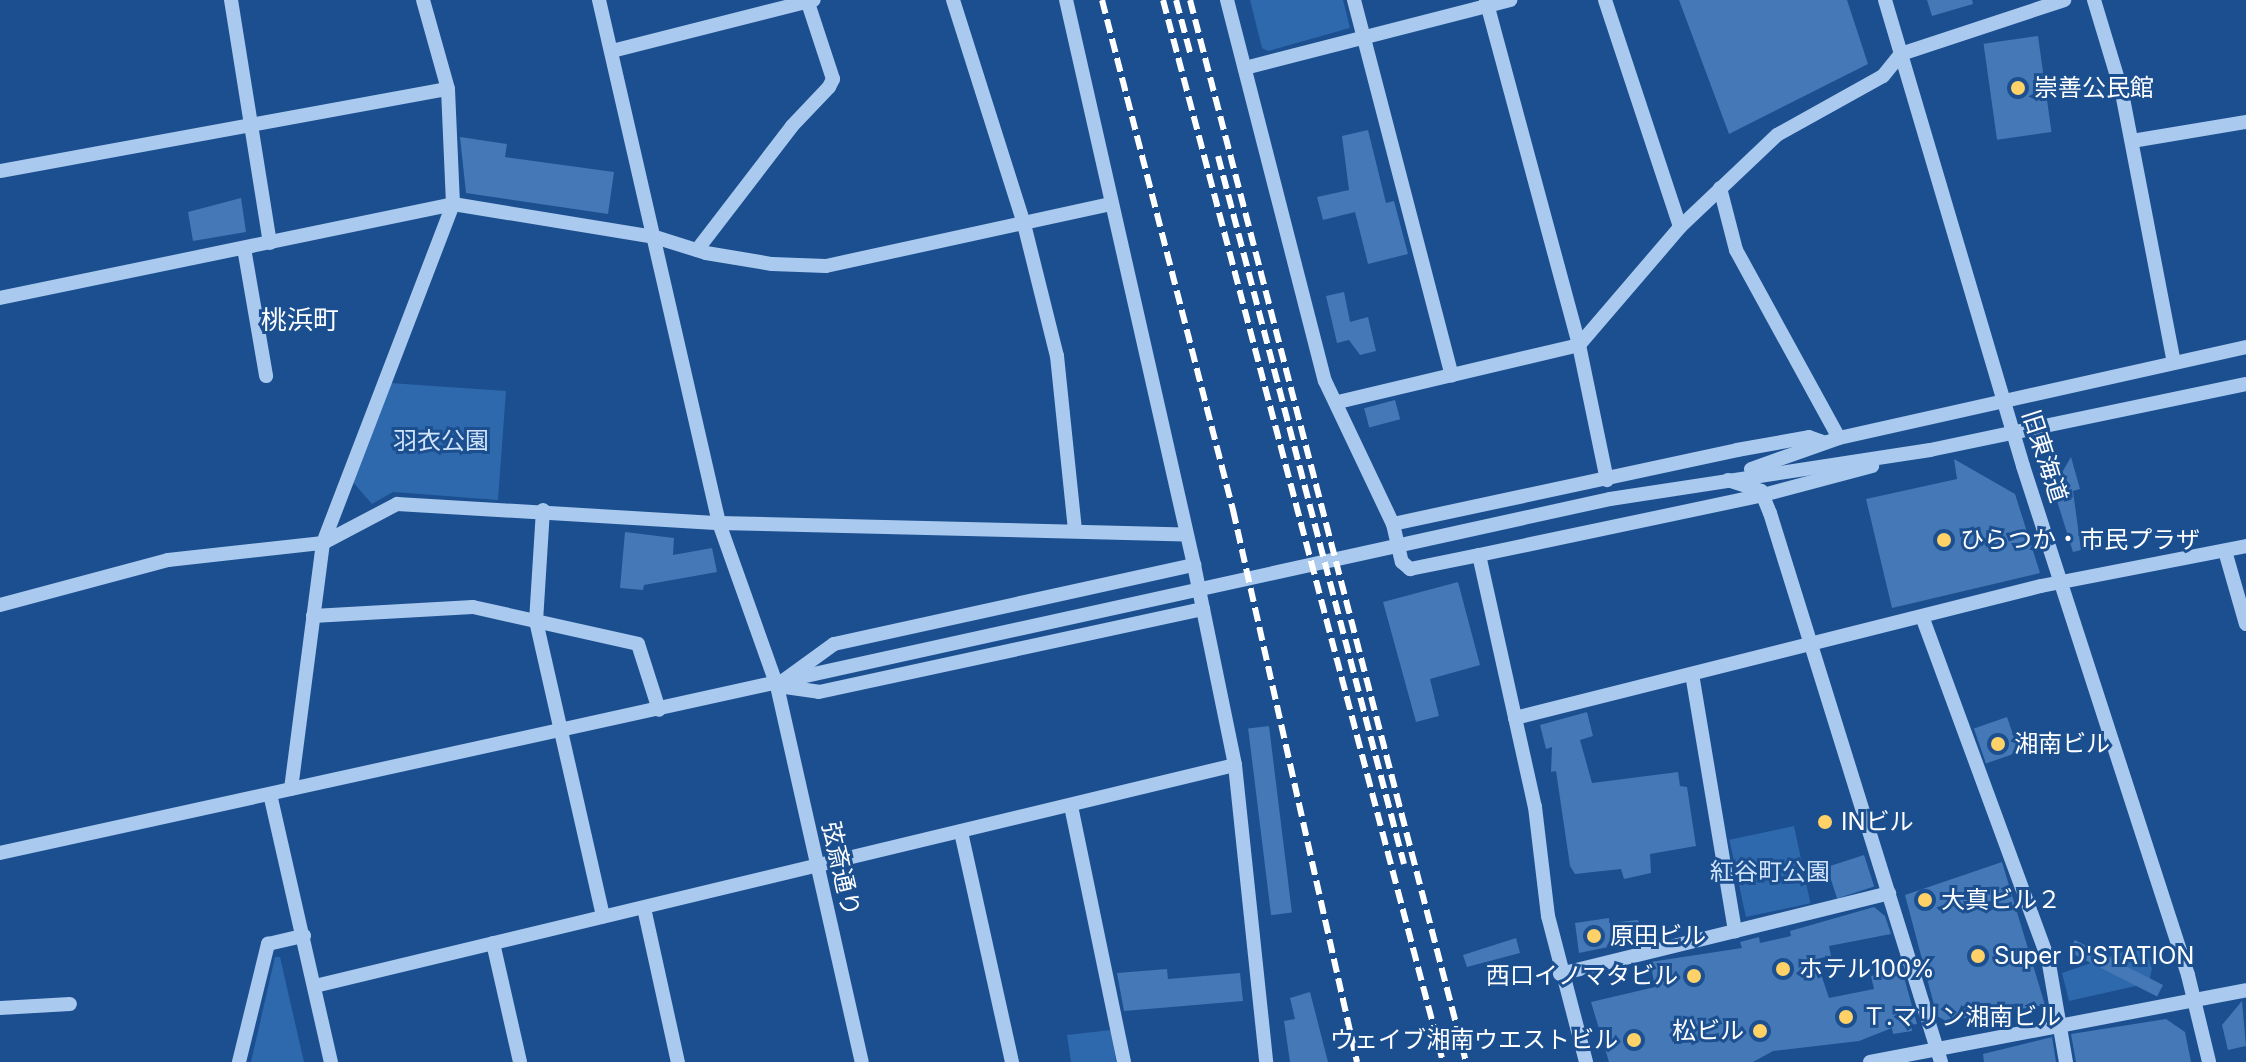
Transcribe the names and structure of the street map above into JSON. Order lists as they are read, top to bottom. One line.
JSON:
{"streets":{"street":["旧東海道","弦斎通り"]},"districts":["桃浜町"],"parks":["羽衣公園","紅谷町公園"],"places":["崇善公民館","ひらつか・市民プラザ","湘南ビル","INビル","大真ビル２","原田ビル","Super D'STATION","ホテル100%","西口イノマタビル","Ｔ.マリン湘南ビル","松ビル","ウェイブ湘南ウエストビル"]}
